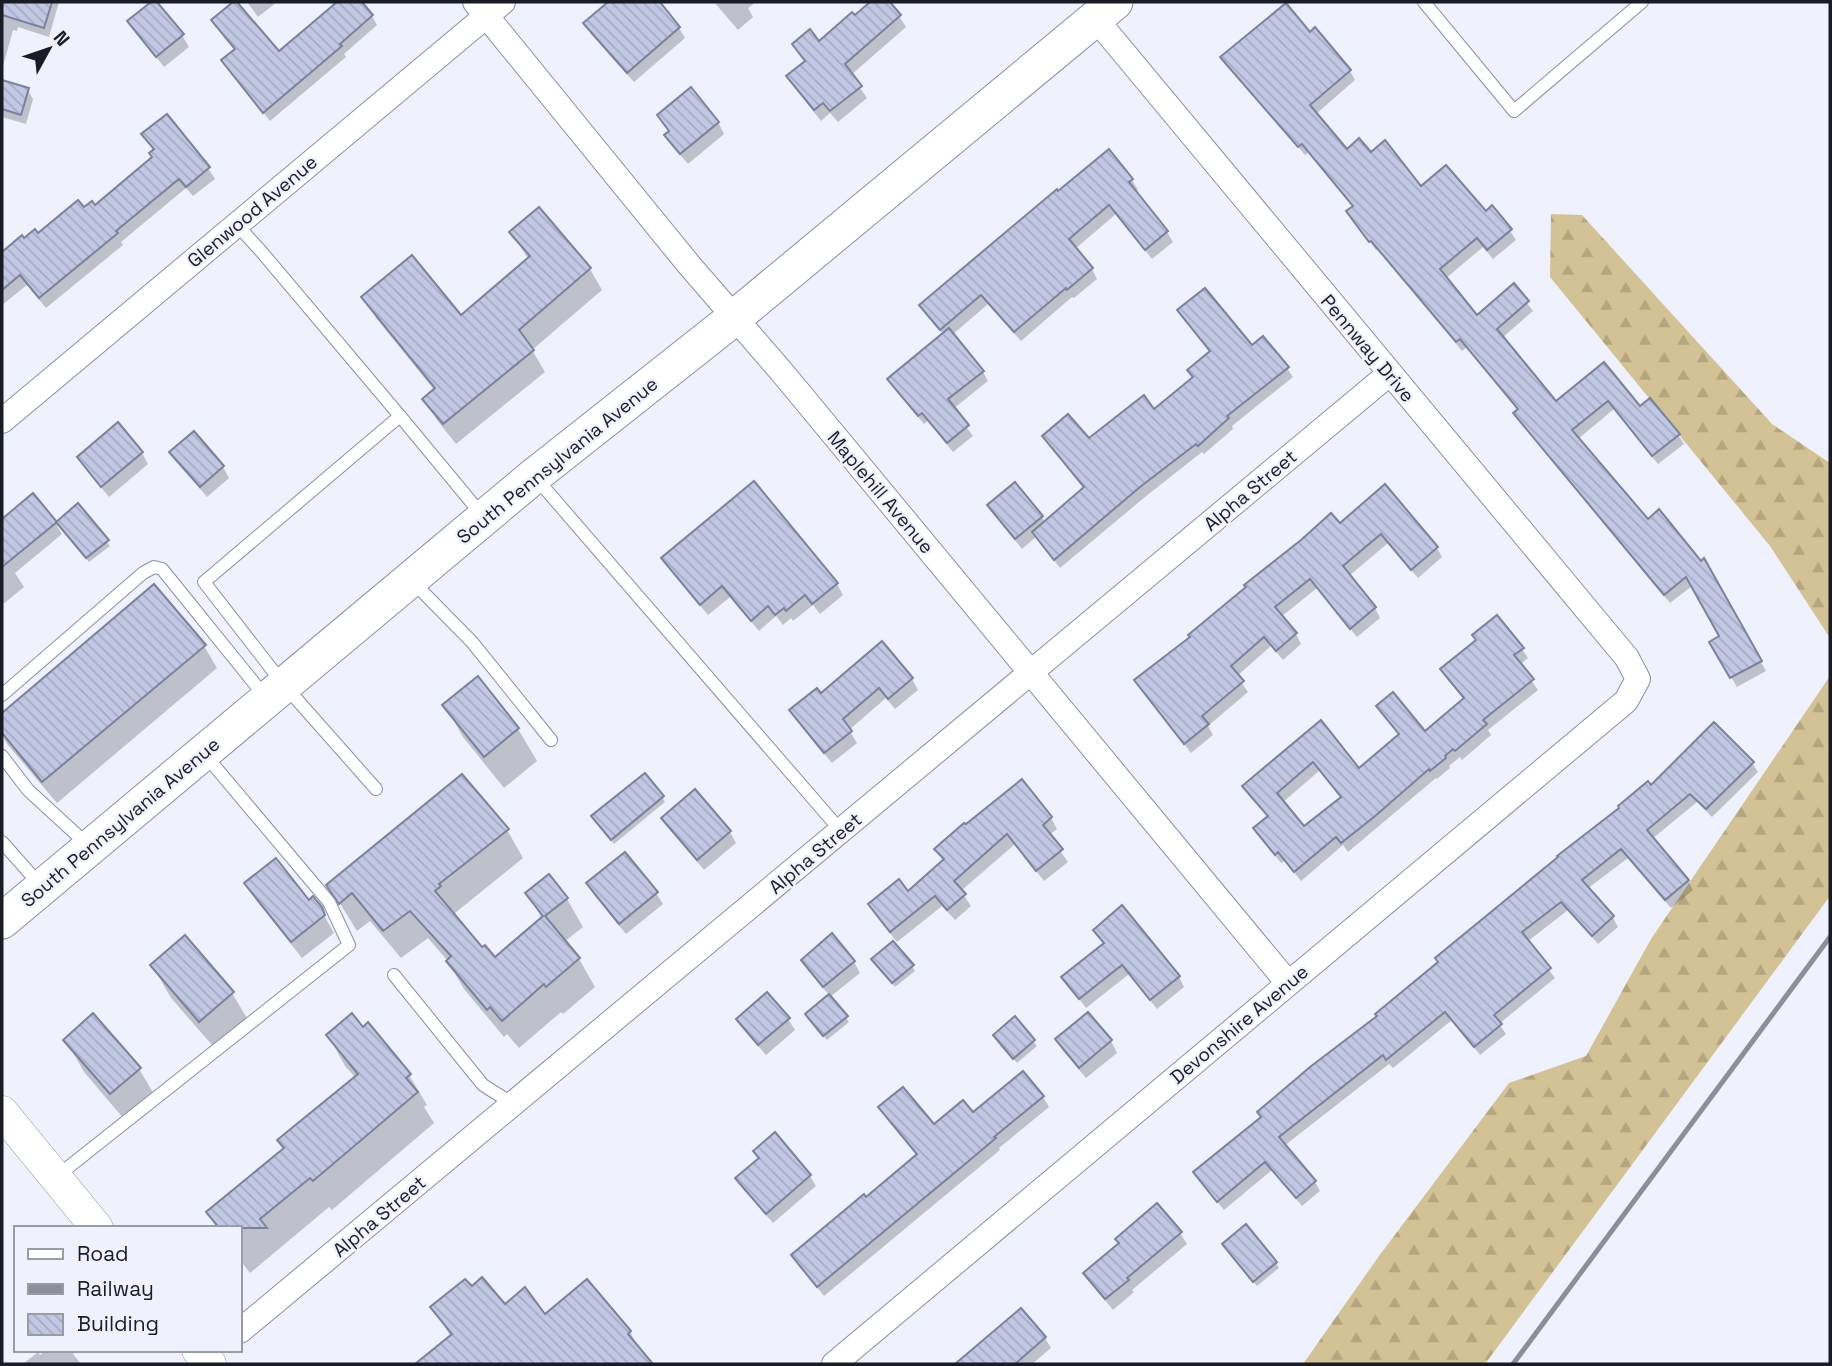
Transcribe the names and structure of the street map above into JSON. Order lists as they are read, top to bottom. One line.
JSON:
{"streets":{"main road":["South Pennsylvania Avenue"],"street":["Glenwood Avenue","Pennway Drive","Alpha Street","Maplehill Avenue","Devonshire Avenue"]},"crossings":[["Glenwood Avenue","Maplehill Avenue"],["Pennway Drive","South Pennsylvania Avenue"],["Pennway Drive","Alpha Street"],["Pennway Drive","Devonshire Avenue"],["South Pennsylvania Avenue","Maplehill Avenue"],["Alpha Street","Maplehill Avenue"],["Maplehill Avenue","Devonshire Avenue"]],"legend":["Road","Railway","Building"],"north":"top right"}
